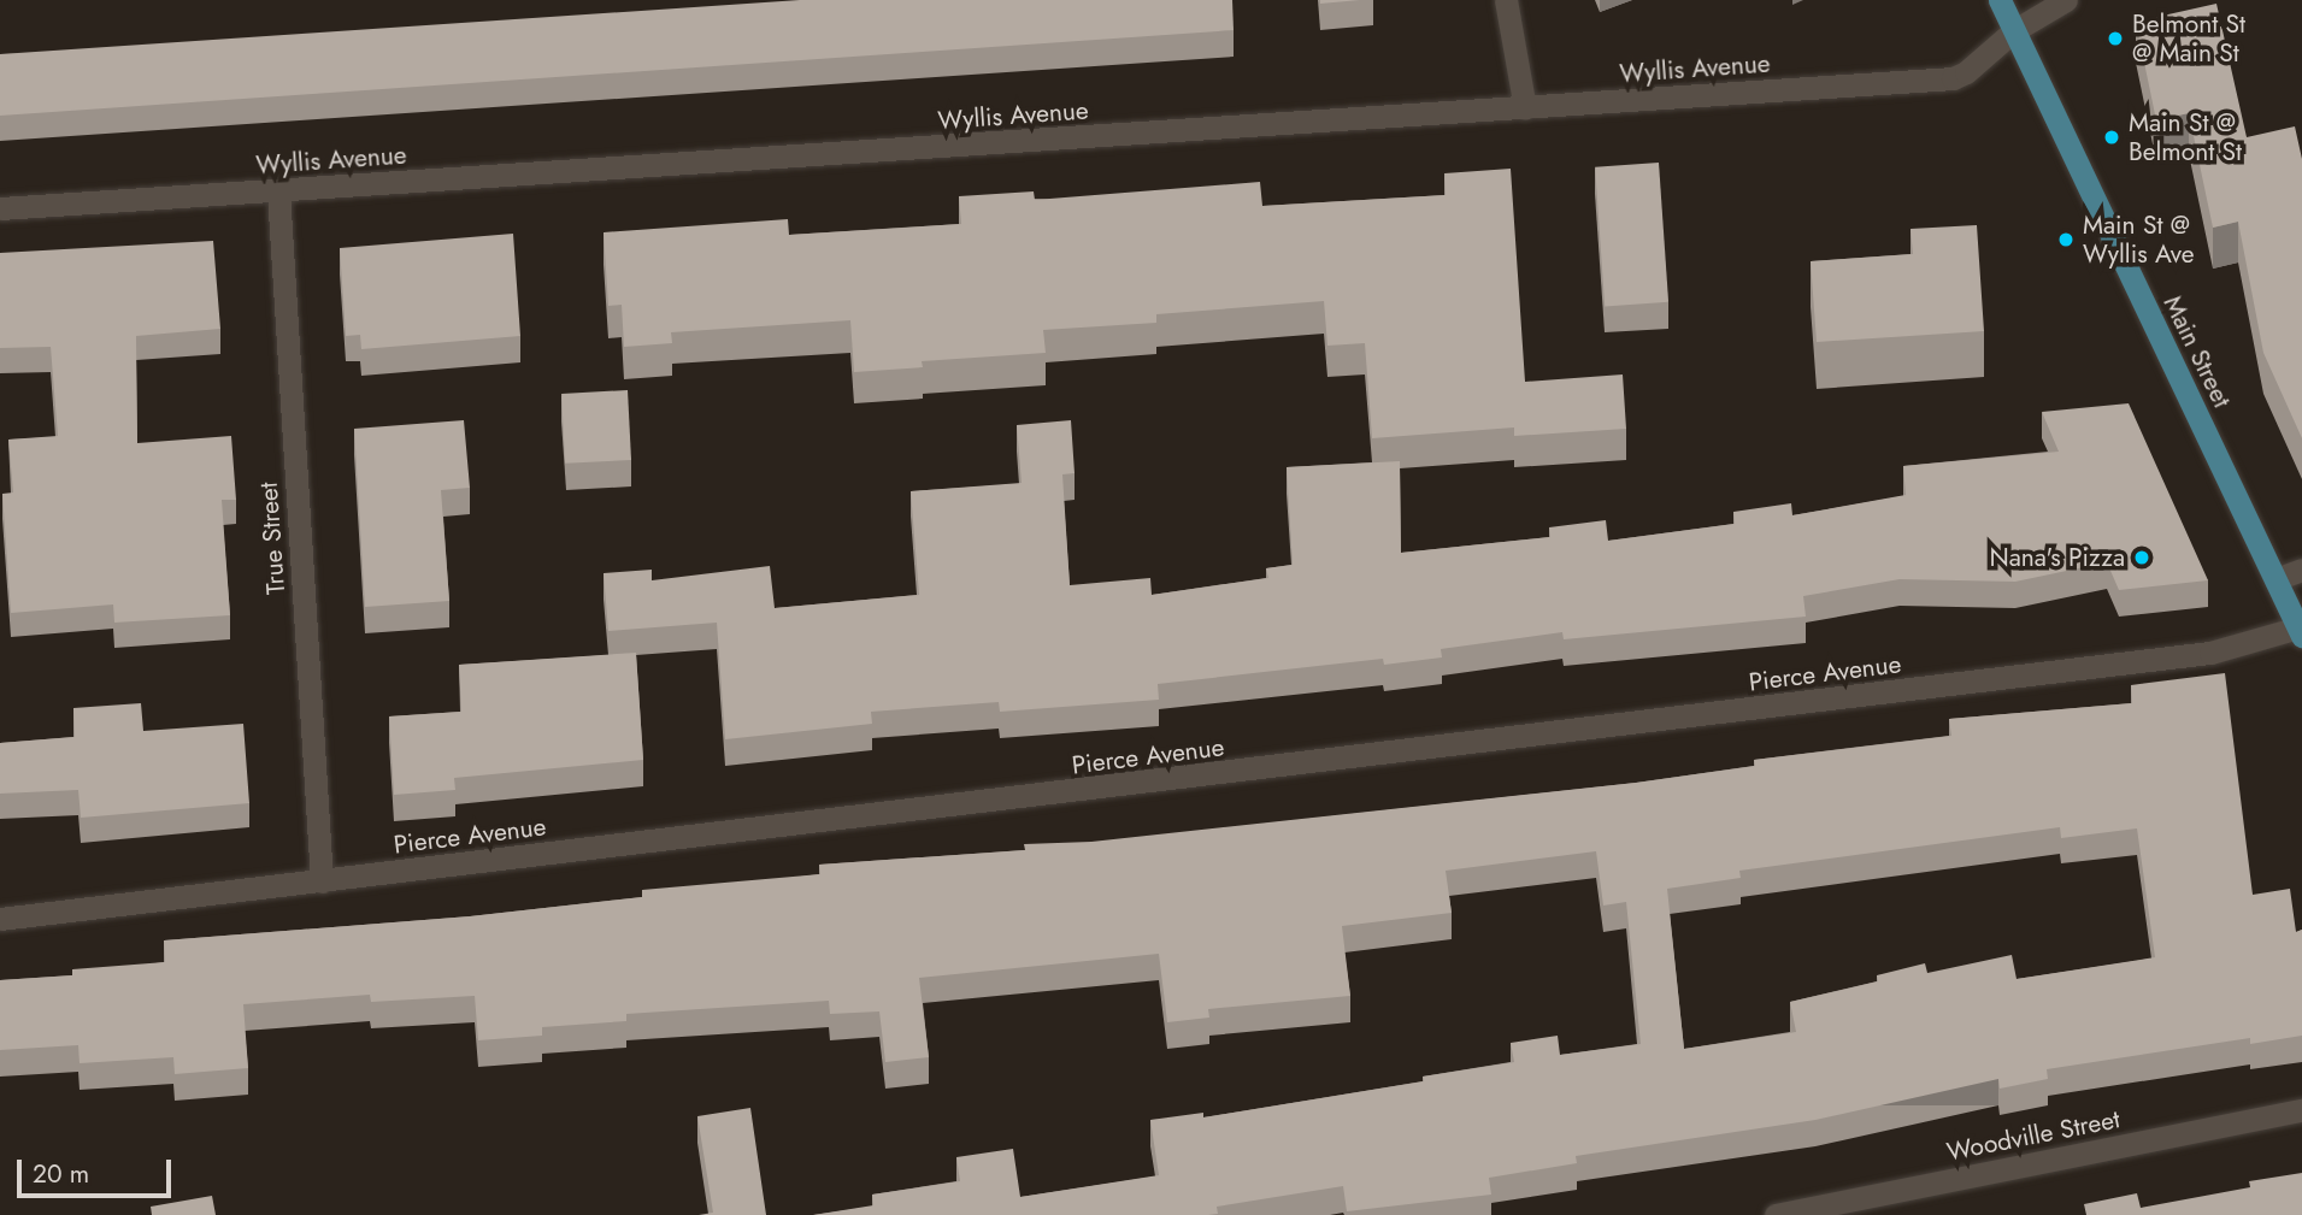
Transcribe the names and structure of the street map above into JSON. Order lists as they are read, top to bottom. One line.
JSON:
{"streets":{"main road":["Main Street"],"street":["Wyllis Avenue","True Street","Pierce Avenue","Woodville Street"]},"crossings":[["Wyllis Avenue","Main Street"],["Wyllis Avenue","True Street"],["Main Street","Pierce Avenue"],["True Street","Pierce Avenue"]],"places":["Belmont St @ Main St","Main St @ Belmont St","Main St @ Wyllis Ave","Nana's Pizza"],"scale_bar":"20 m"}
